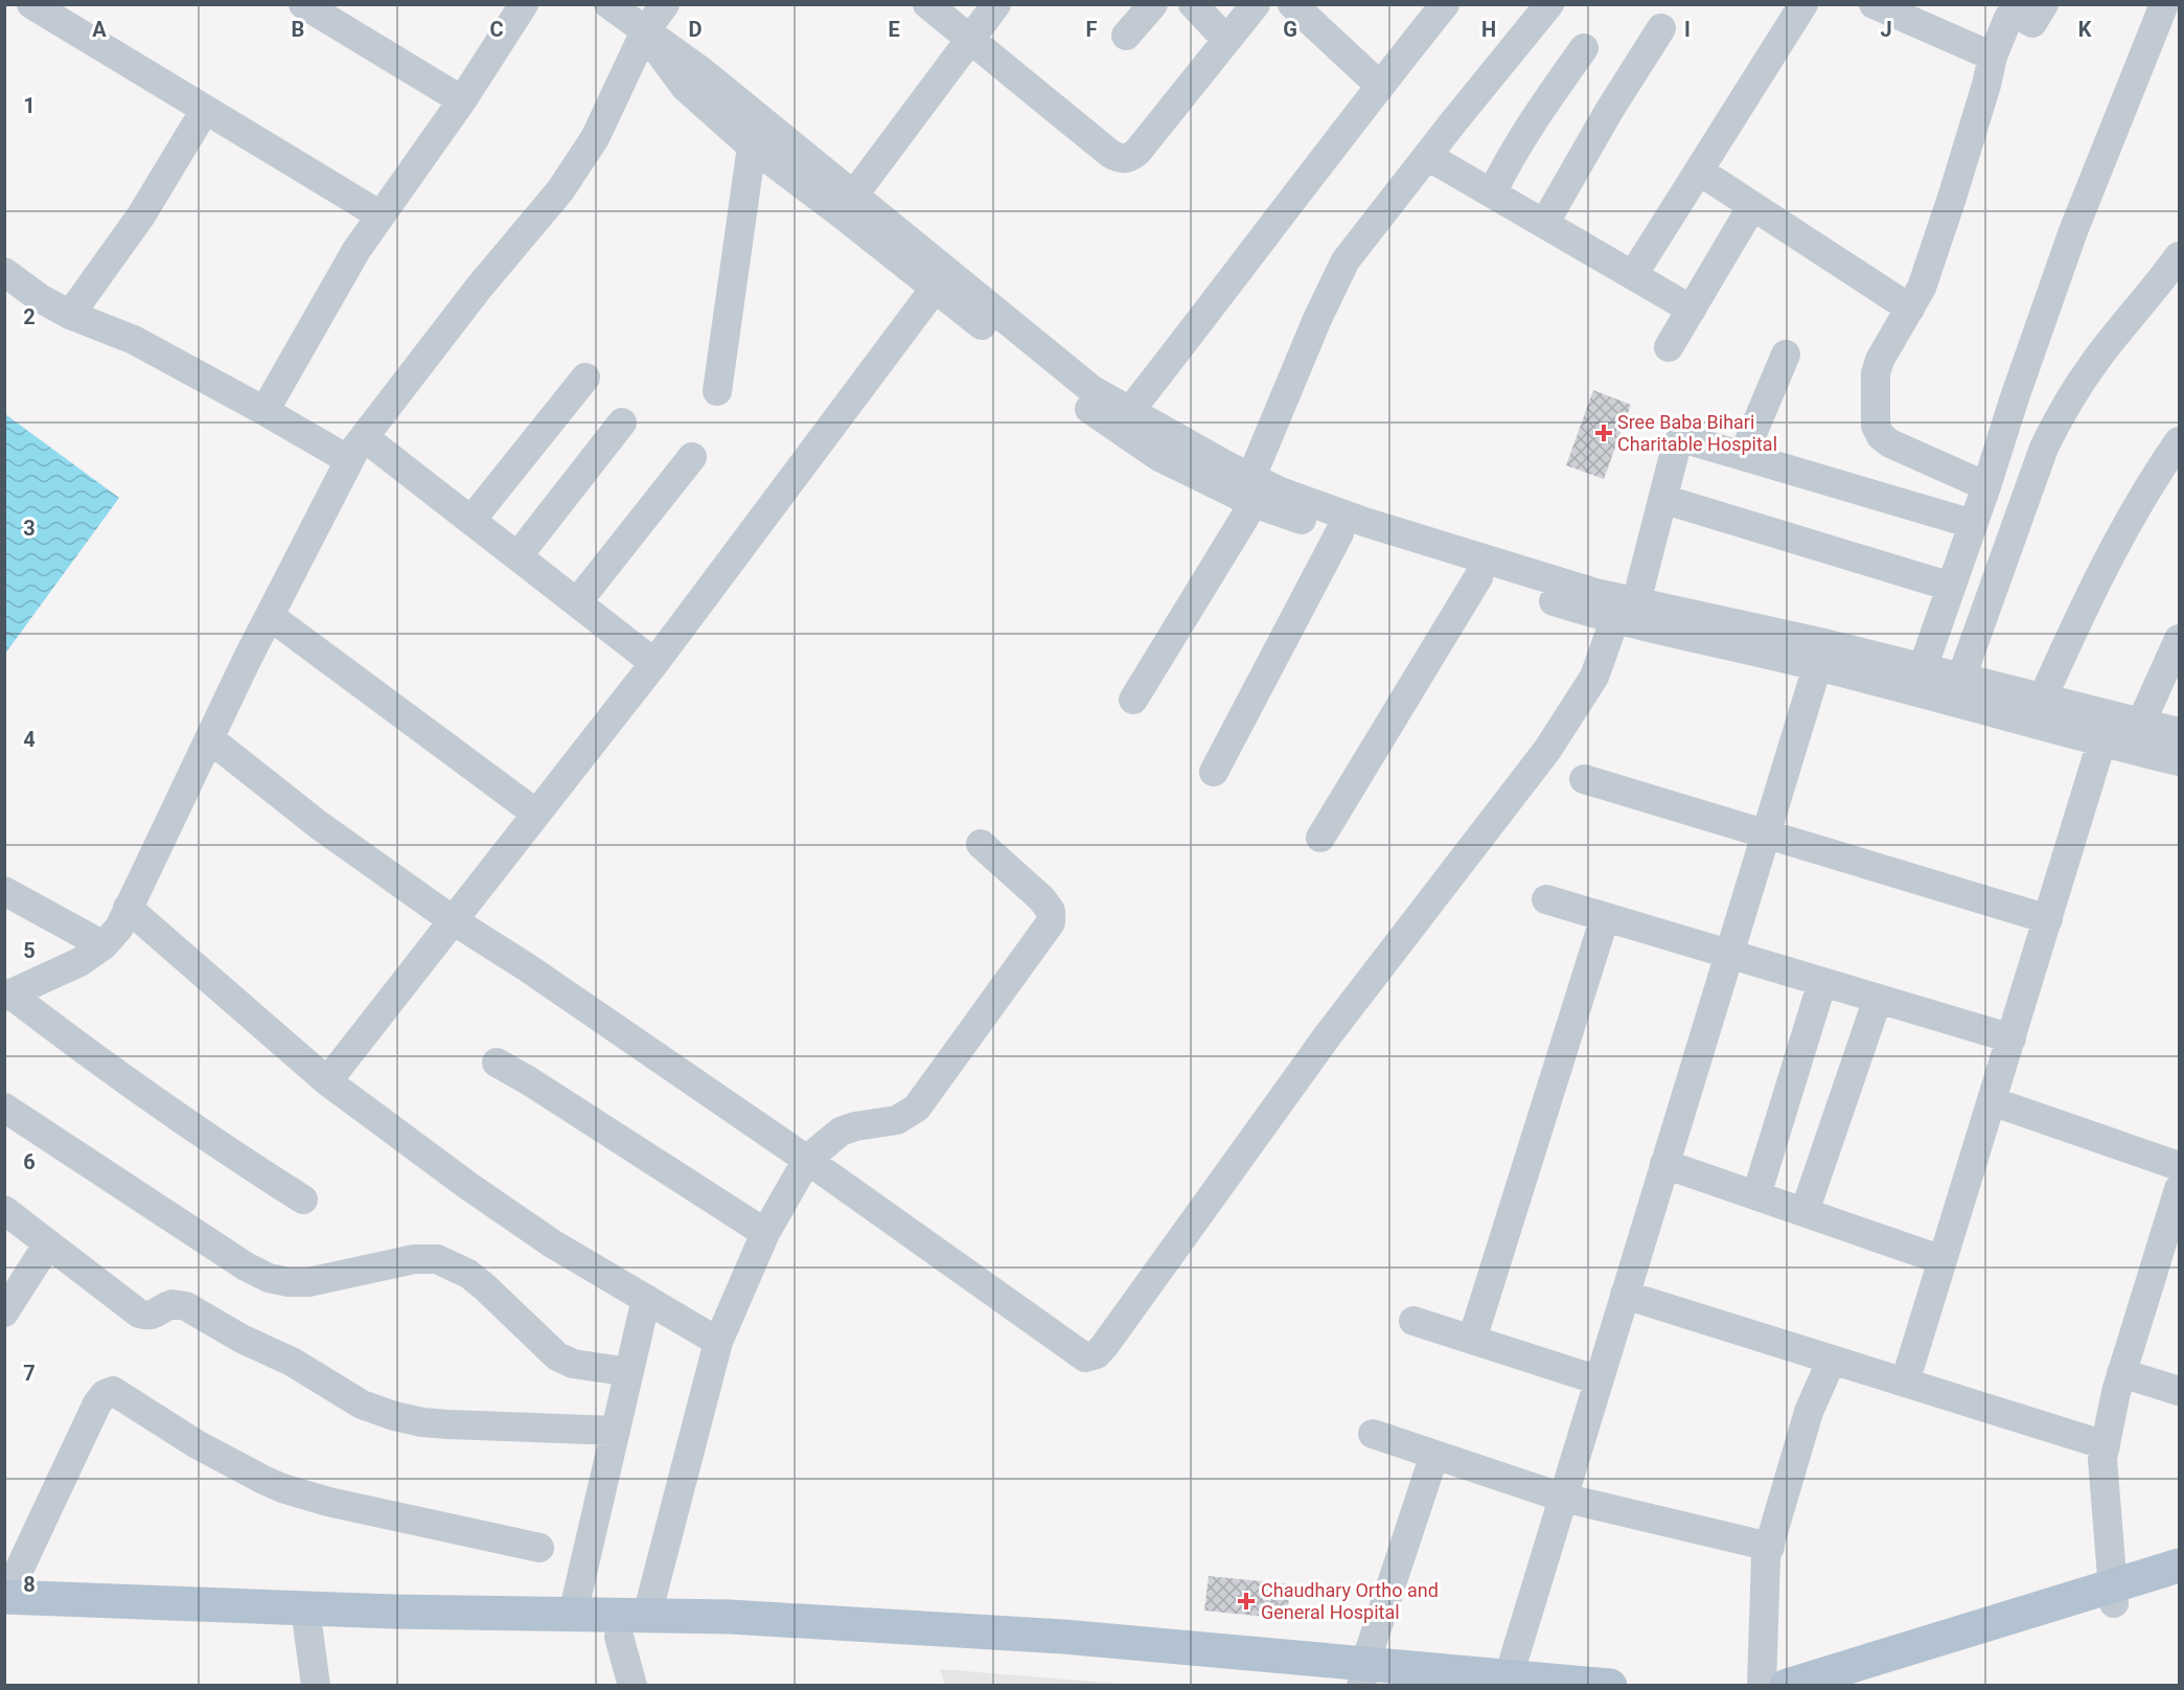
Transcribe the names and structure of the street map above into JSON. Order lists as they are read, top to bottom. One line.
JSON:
{"places":{"health":["Sree Baba Bihari Charitable Hospital","Chaudhary Ortho and General Hospital"]},"grid":{"columns":["A","B","C","D","E","F","G","H","I","J","K"],"rows":["1","2","3","4","5","6","7","8"]}}
